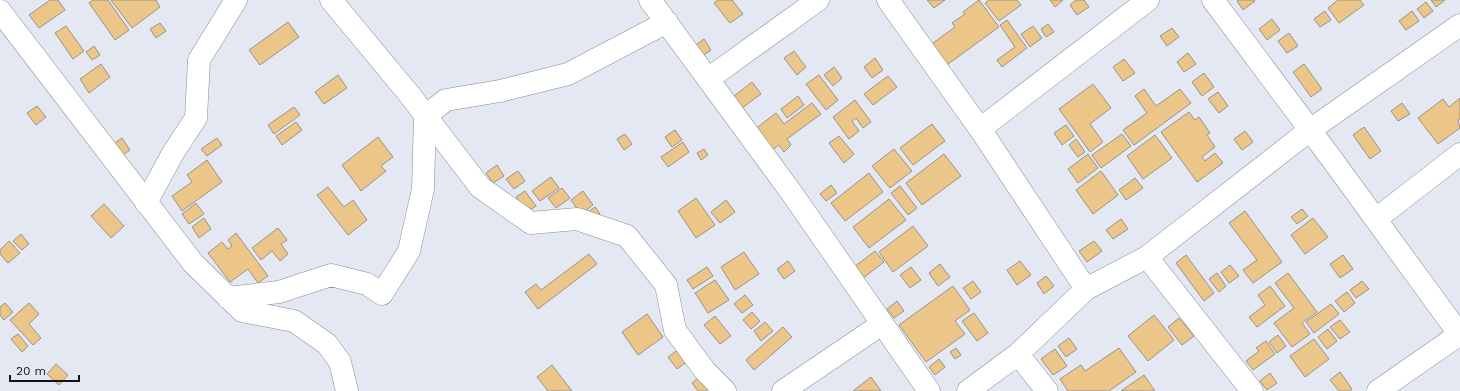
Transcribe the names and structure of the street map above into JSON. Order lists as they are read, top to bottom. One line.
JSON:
{"scale_bar":"20 m"}
